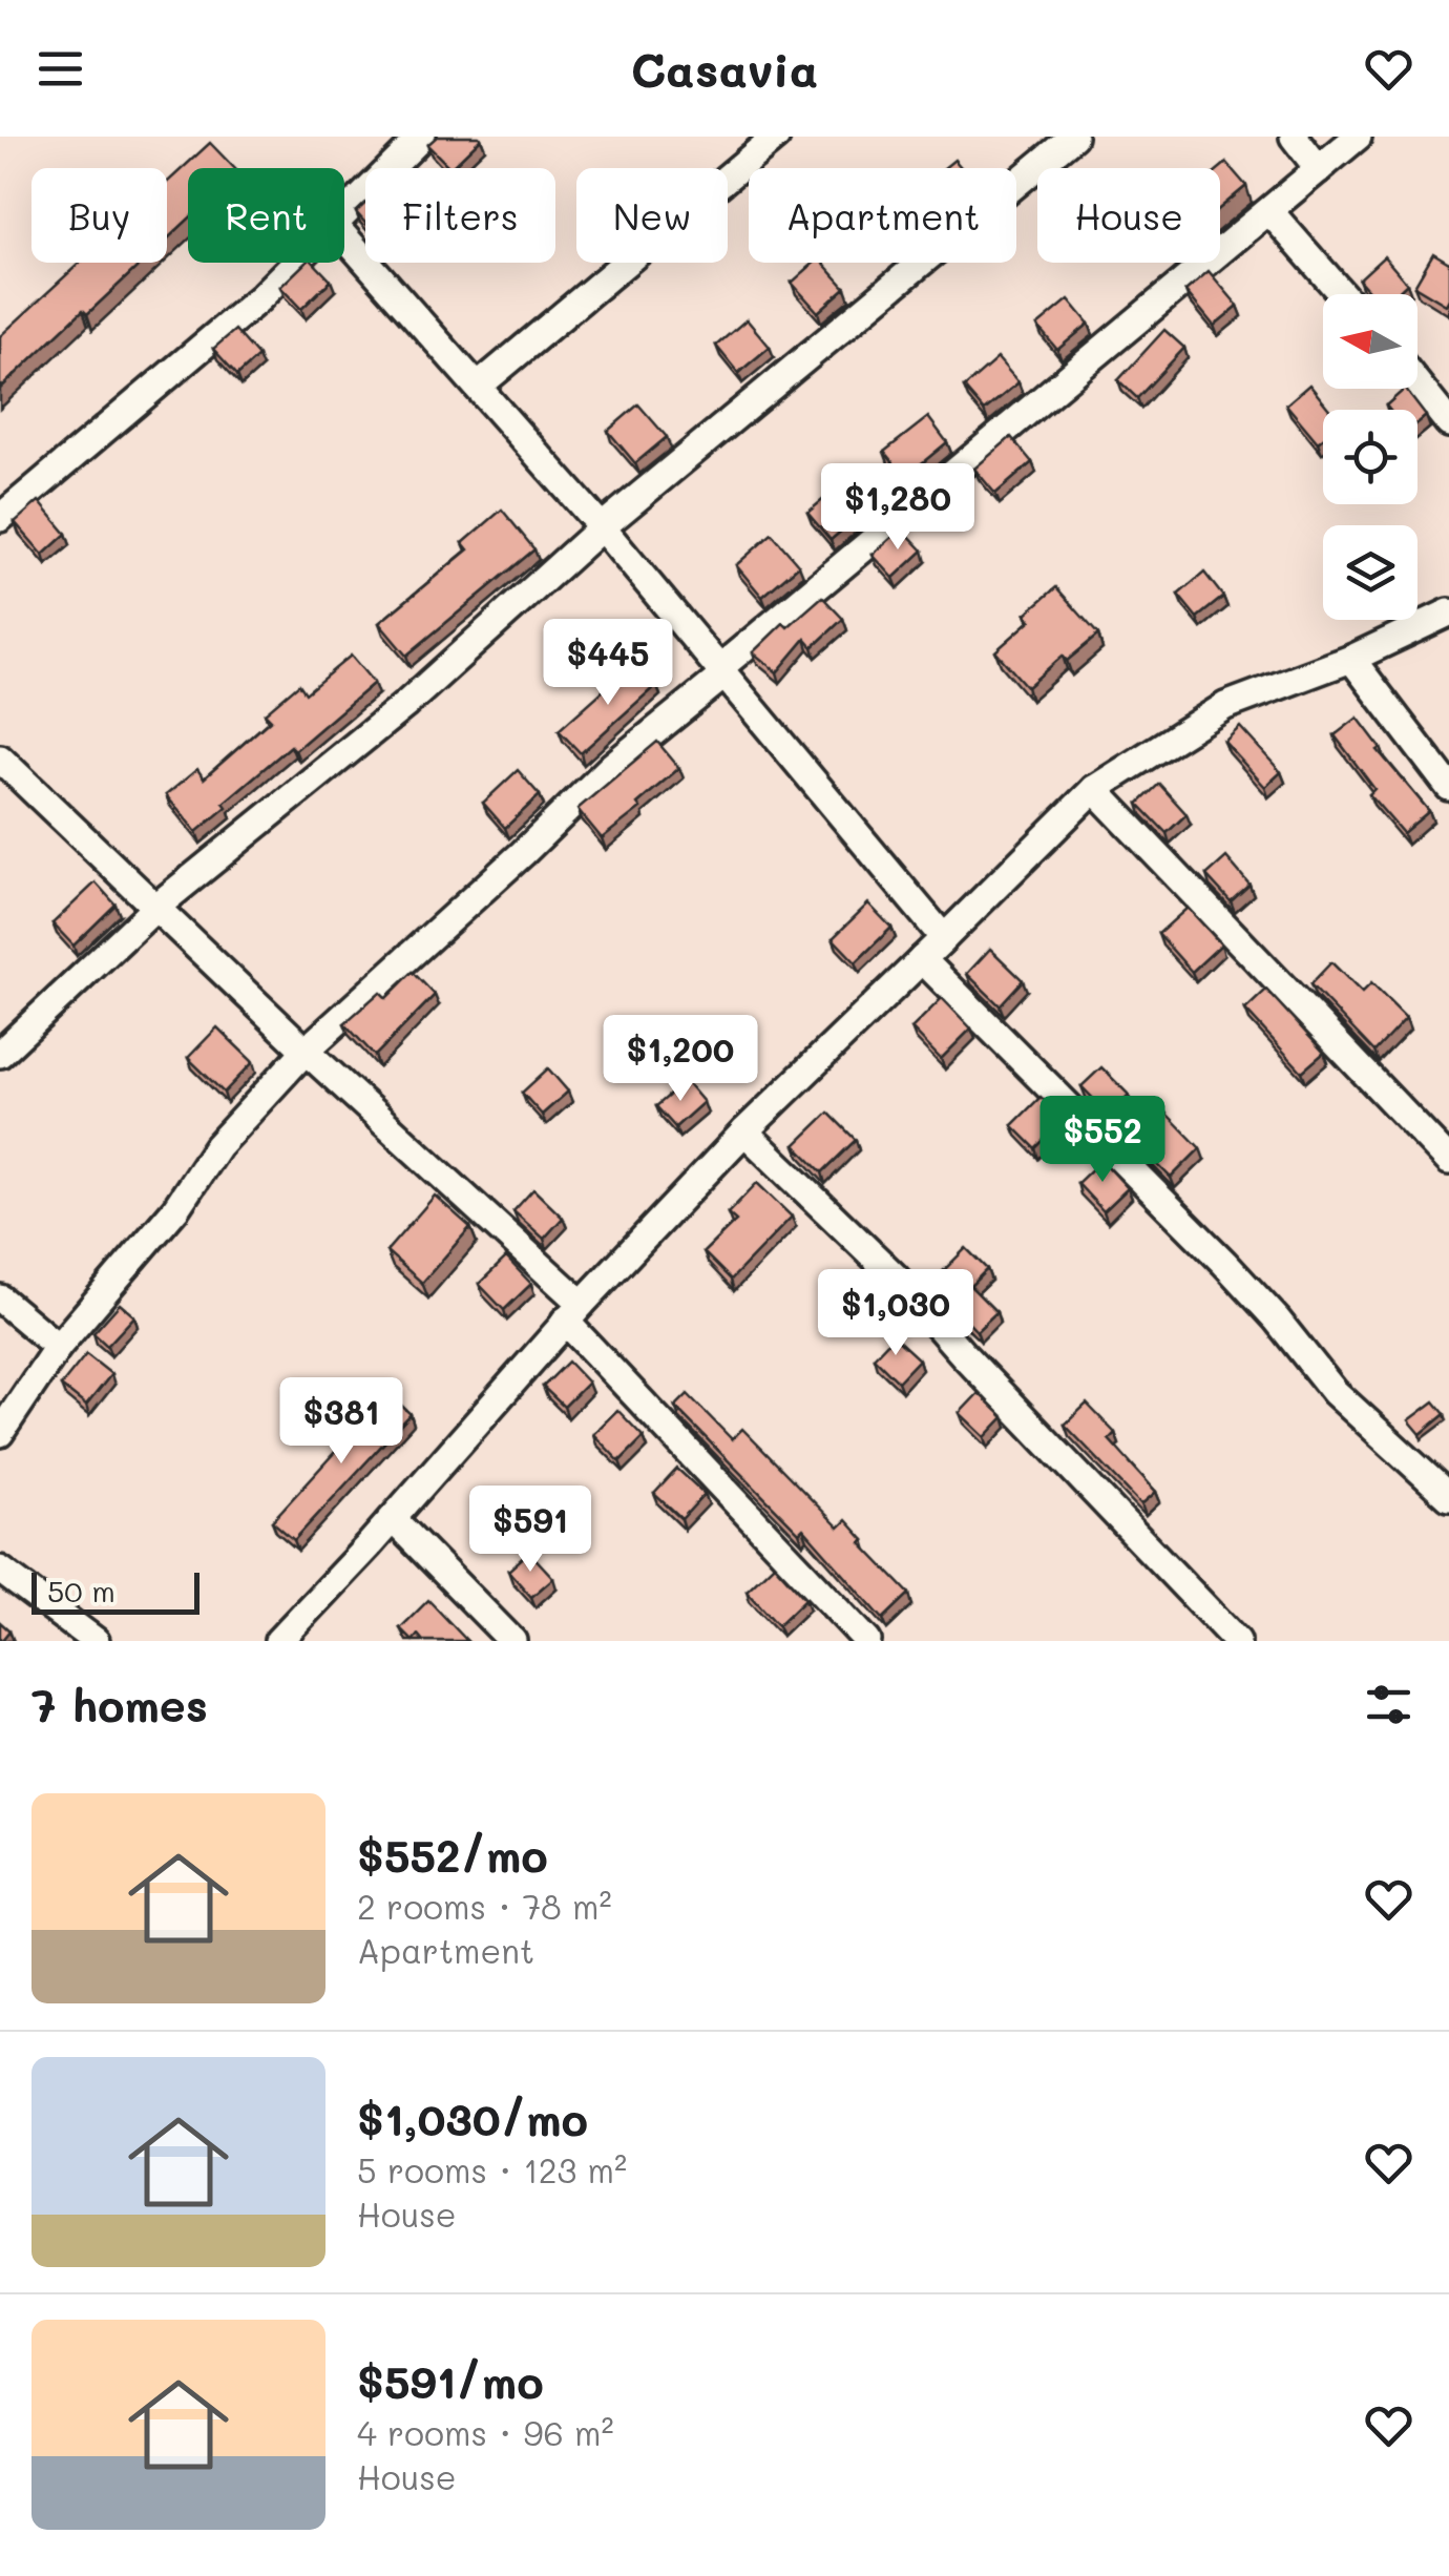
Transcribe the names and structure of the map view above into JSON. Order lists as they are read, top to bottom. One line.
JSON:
{"scale_bar":"50 m","north":"left","page":{"header":"Casavia","chip":["Buy","Rent","Filters","New","Apartment","House"],"price":["$1,280","$445","$1,200","$552","$1,030","$381","$591"],"scale":"50 m","heading":"7 homes","list":[{"name":"$552/mo","note":"2 rooms · 78 m² · Apartment"},{"name":"$1,030/mo","note":"5 rooms · 123 m² · House"},{"name":"$591/mo","note":"4 rooms · 96 m² · House"}]}}
